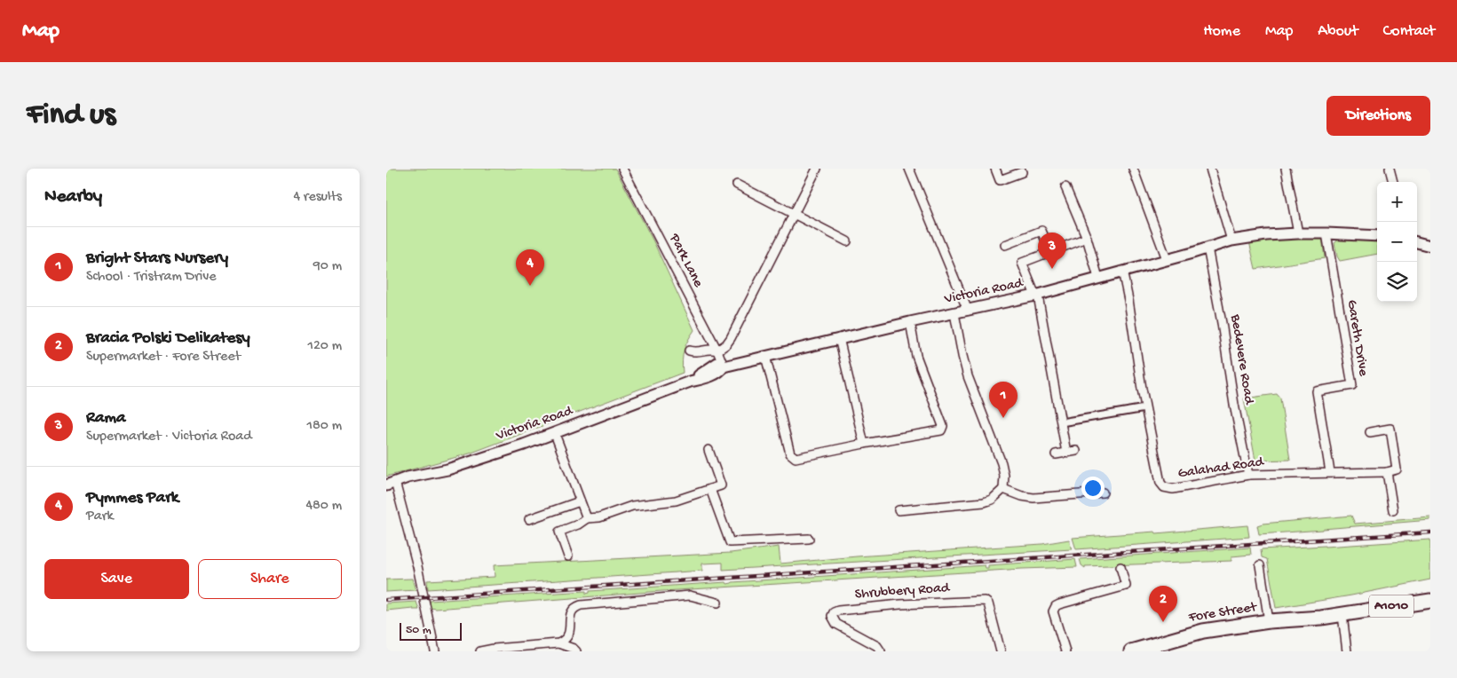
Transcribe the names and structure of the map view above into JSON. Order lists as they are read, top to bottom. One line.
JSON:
{"streets":{"main road":["A1010","Fore Street"],"street":["Park Lane","Victoria Road","Gareth Drive","Bedevere Road","Galahad Road","Shrubbery Road"]},"crossings":[["Park Lane","Victoria Road"],["Victoria Road","Gareth Drive"],["Victoria Road","Bedevere Road"],["Victoria Road","Galahad Road"],["Gareth Drive","Galahad Road"],["Bedevere Road","Galahad Road"],["A1010","Fore Street"]],"scale_bar":"50 m","page":{"header":"Map","nav":["Home","Map","About","Contact"],"buttons":["Directions",["Save","Share"]],"title":"Find us","heading":["Nearby","4 results"],"map_buttons":["+","−"],"list":[{"mark":"1","name":"Bright Stars Nursery","note":"School · Tristram Drive","value":"90 m"},{"mark":"2","name":"Bracia Polski Delikatesy","note":"Supermarket · Fore Street","value":"120 m"},{"mark":"3","name":"Rama","note":"Supermarket · Victoria Road","value":"180 m"},{"mark":"4","name":"Pymmes Park","note":"Park","value":"480 m"}],"pins":["3","4","1","2"],"scale":"50 m"}}
